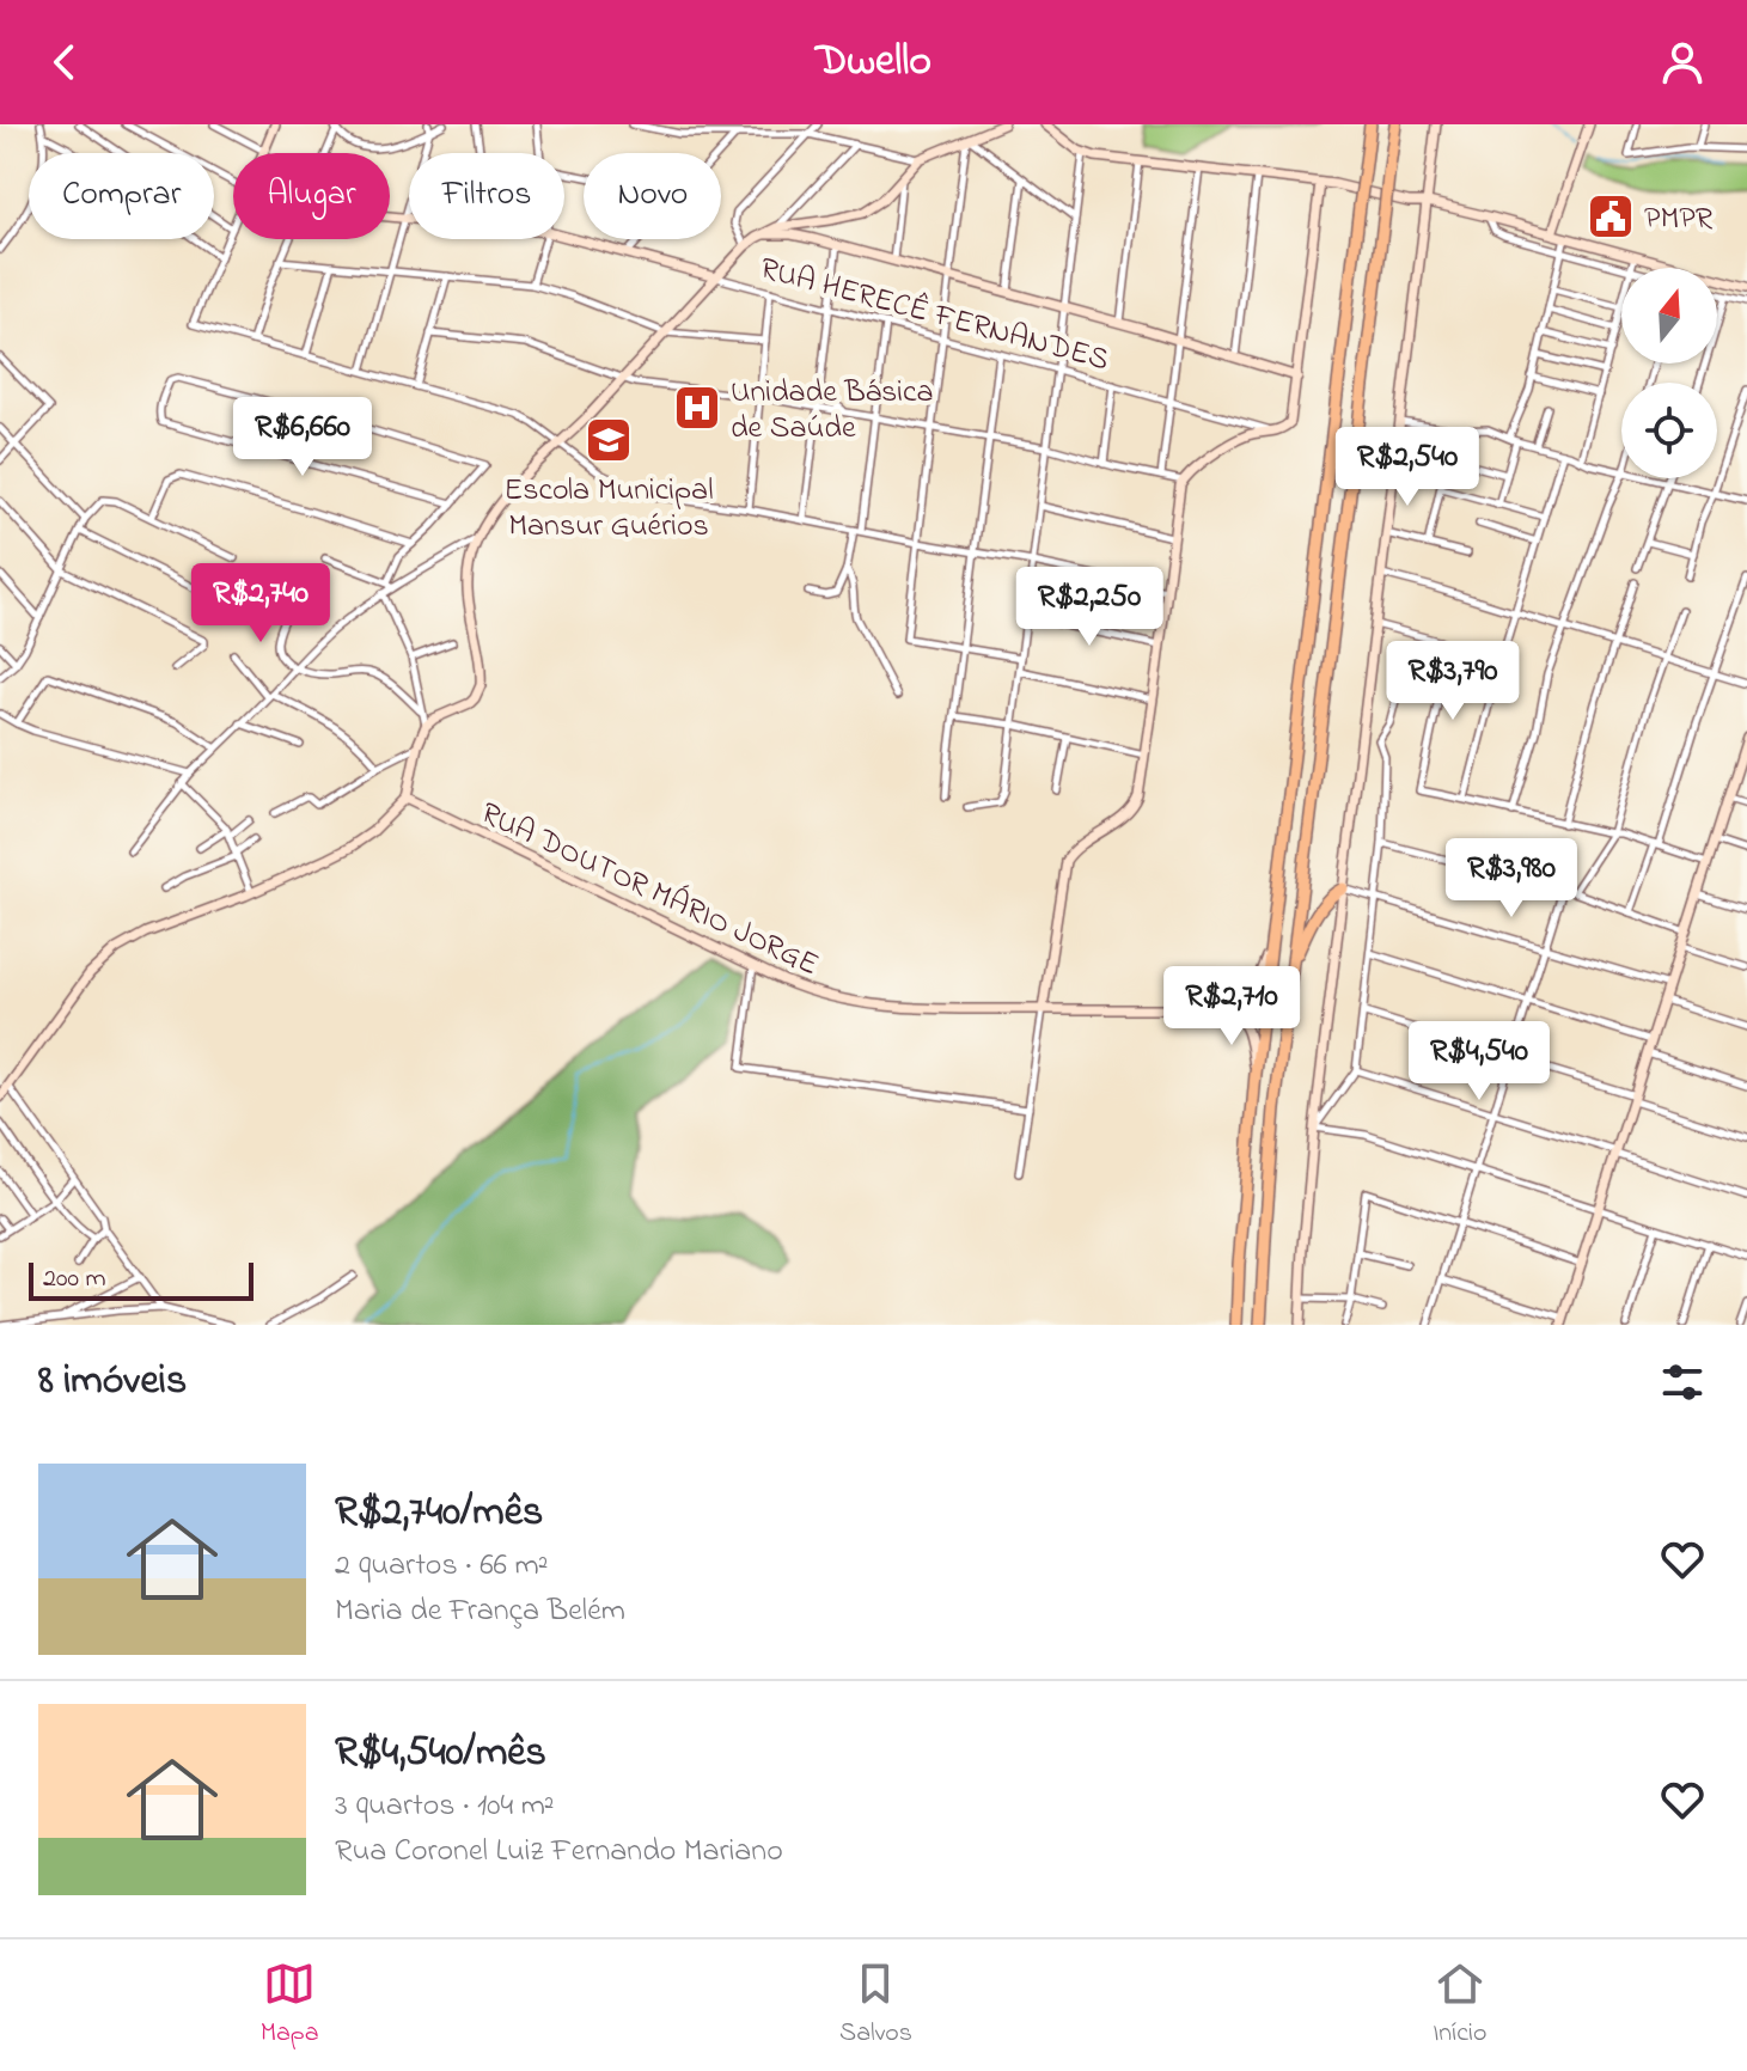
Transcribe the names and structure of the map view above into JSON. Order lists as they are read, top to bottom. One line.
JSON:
{"streets":{"street":["RUA HERECÊ FERNANDES","RUA DOUTOR MÁRIO JORGE"]},"places":{"public building":["PMPR"],"hospital":["Unidade Básica de Saúde"],"school or university":["Escola Municipal Mansur Guérios"]},"scale_bar":"200 m","north":"top","page":{"header":"Dwello","chip":["Comprar","Alugar","Filtros","Novo"],"price":["R$6,660","R$2,540","R$2,740","R$2,250","R$3,790","R$3,980","R$2,710","R$4,540"],"scale":"200 m","heading":"8 imóveis","list":[{"name":"R$2,740/mês","note":"2 quartos · 66 m² · Maria de França Belém"},{"name":"R$4,540/mês","note":"3 quartos · 104 m² · Rua Coronel Luiz Fernando Mariano"}],"tabs":["Mapa","Salvos","Início"]}}
